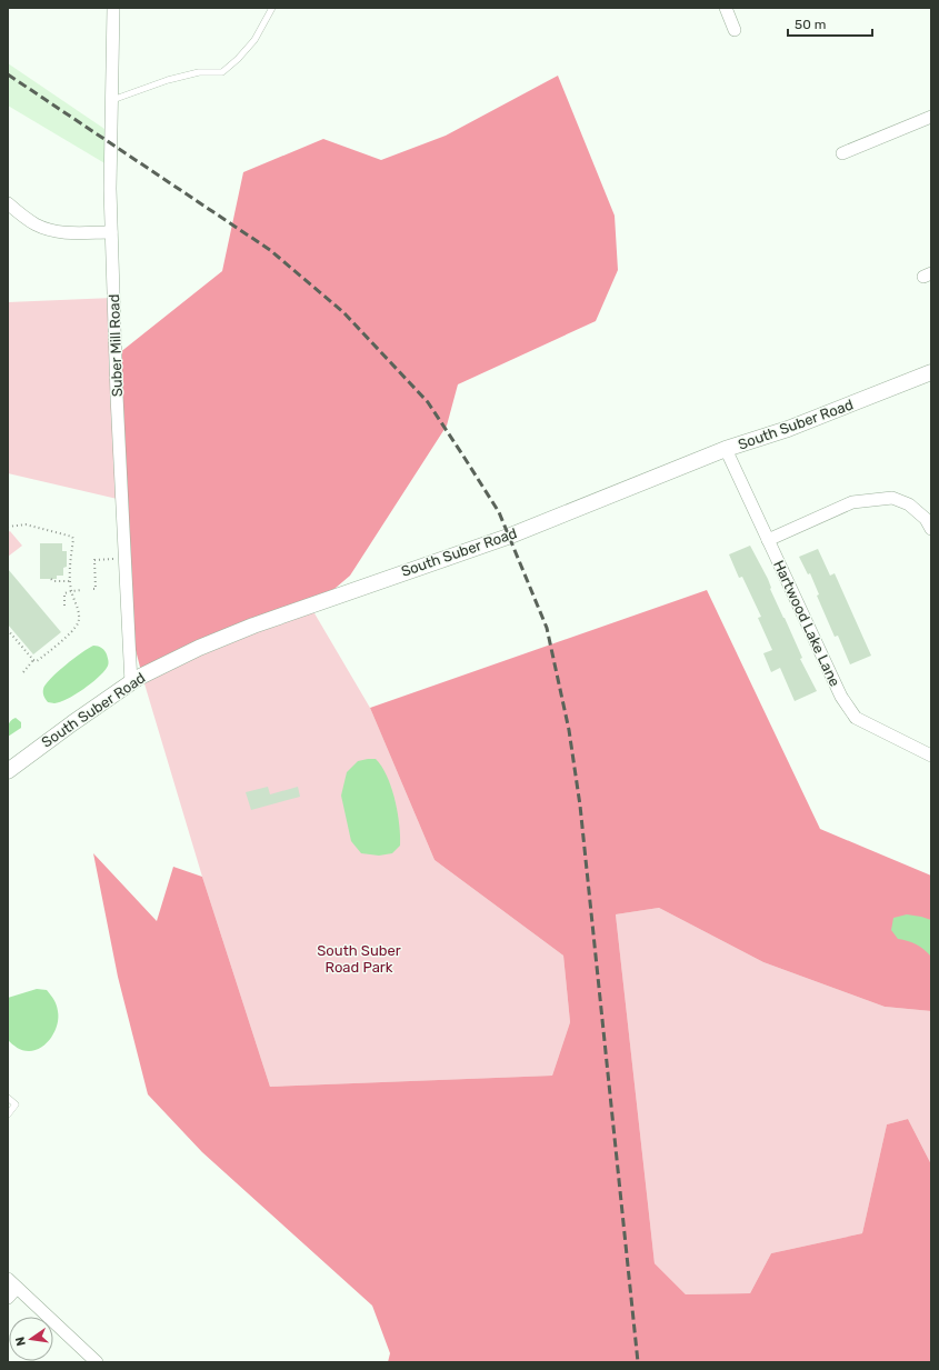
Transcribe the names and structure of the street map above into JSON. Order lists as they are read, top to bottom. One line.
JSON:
{"streets":{"street":["Suber Mill Road","South Suber Road","Hartwood Lake Lane"]},"crossings":[["Suber Mill Road","South Suber Road"],["South Suber Road","Hartwood Lake Lane"]],"parks":["South Suber Road Park"],"scale_bar":"50 m","north":"left"}
